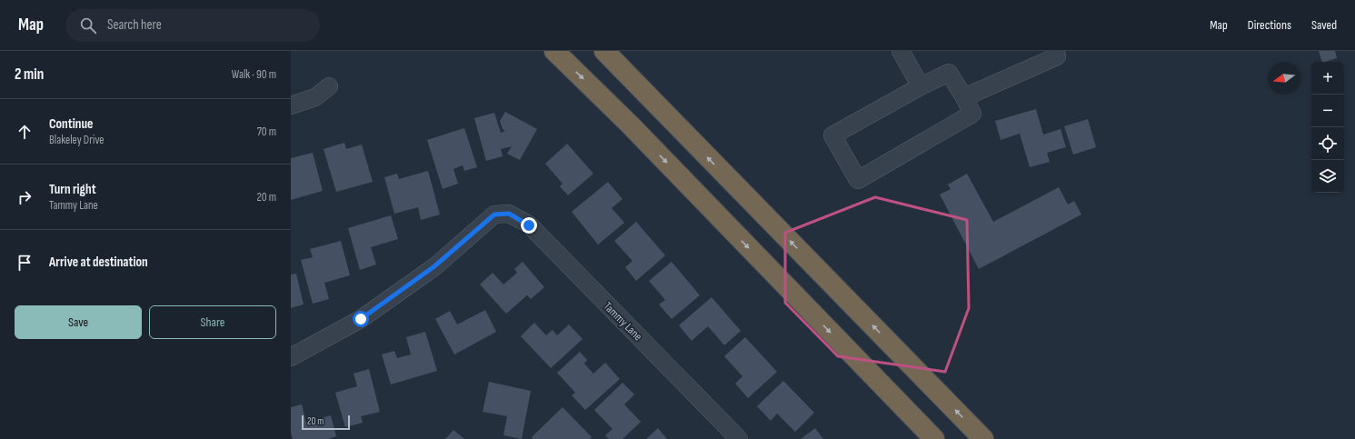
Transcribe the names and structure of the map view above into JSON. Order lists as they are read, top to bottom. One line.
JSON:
{"streets":{"street":["Tammy Lane"]},"scale_bar":"20 m","north":"left","page":{"header":"Map","search":"Search here","nav":["Map","Directions","Saved"],"heading":["2 min","Walk · 90 m"],"map_buttons":["+","−"],"list":[["Continue","Blakeley Drive","70 m"],["Turn right","Tammy Lane","20 m"],"Arrive at destination"],"buttons":["Save","Share"],"scale":"20 m"}}
